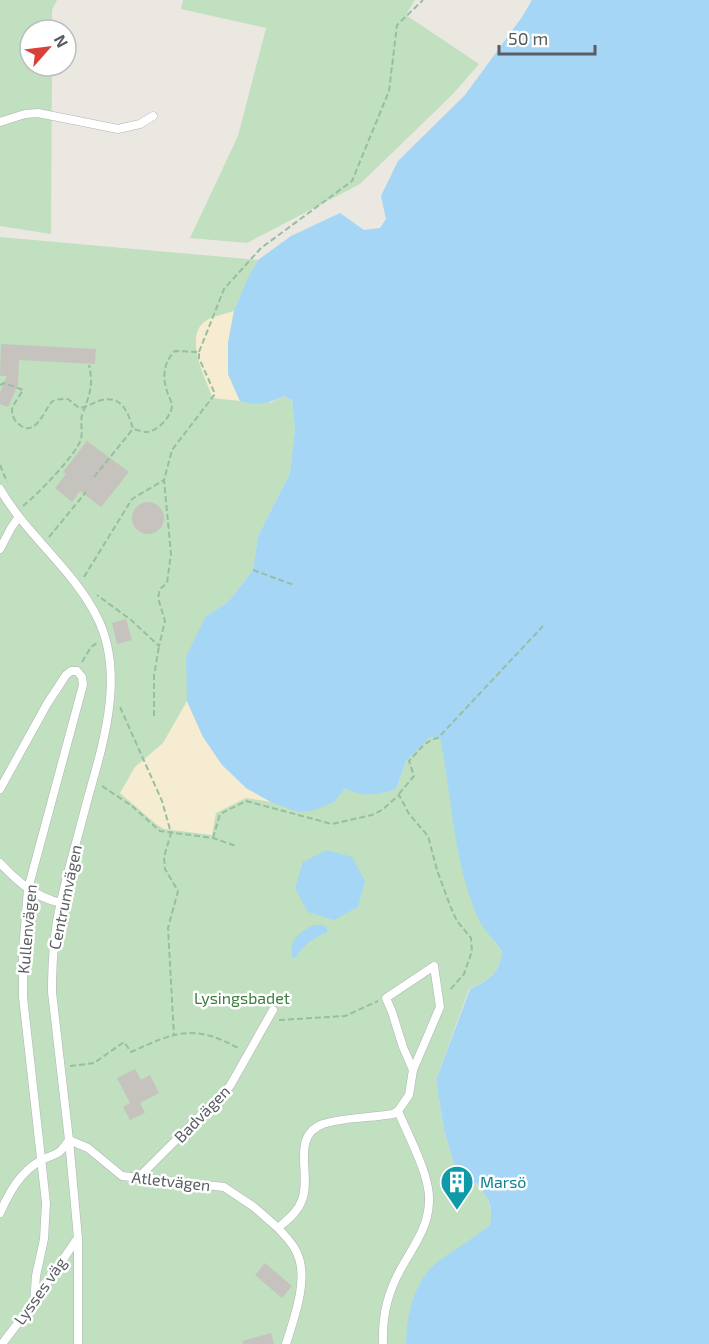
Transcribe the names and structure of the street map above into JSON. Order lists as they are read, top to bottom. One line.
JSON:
{"streets":{"lane":["Centrumvägen","Kullenvägen","Badvägen","Atletvägen","Lysses väg"]},"crossings":[["Centrumvägen","Atletvägen"],["Centrumvägen","Lysses väg"],["Kullenvägen","Lysses väg"],["Badvägen","Atletvägen"]],"parks":["Lysingsbadet"],"places":{"building":["Marsö"]},"scale_bar":"50 m","north":"top right"}
